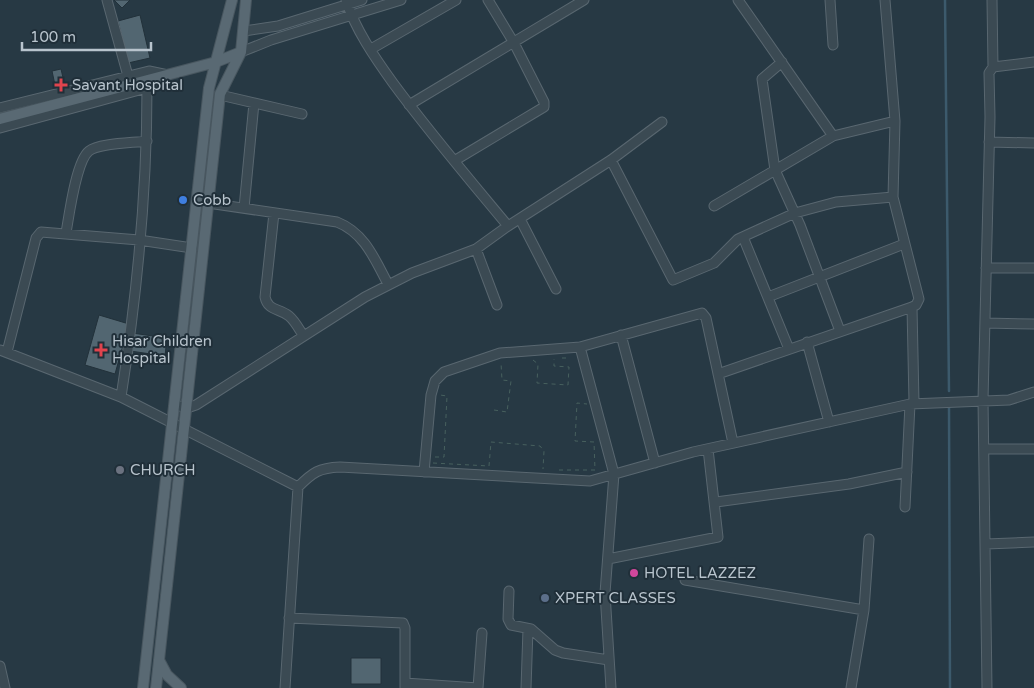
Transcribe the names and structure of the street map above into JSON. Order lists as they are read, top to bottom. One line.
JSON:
{"places":{"health":["Savant Hospital","Hisar Children Hospital"],"other":["Cobb","CHURCH","HOTEL LAZZEZ","XPERT CLASSES"]},"scale_bar":"100 m"}
